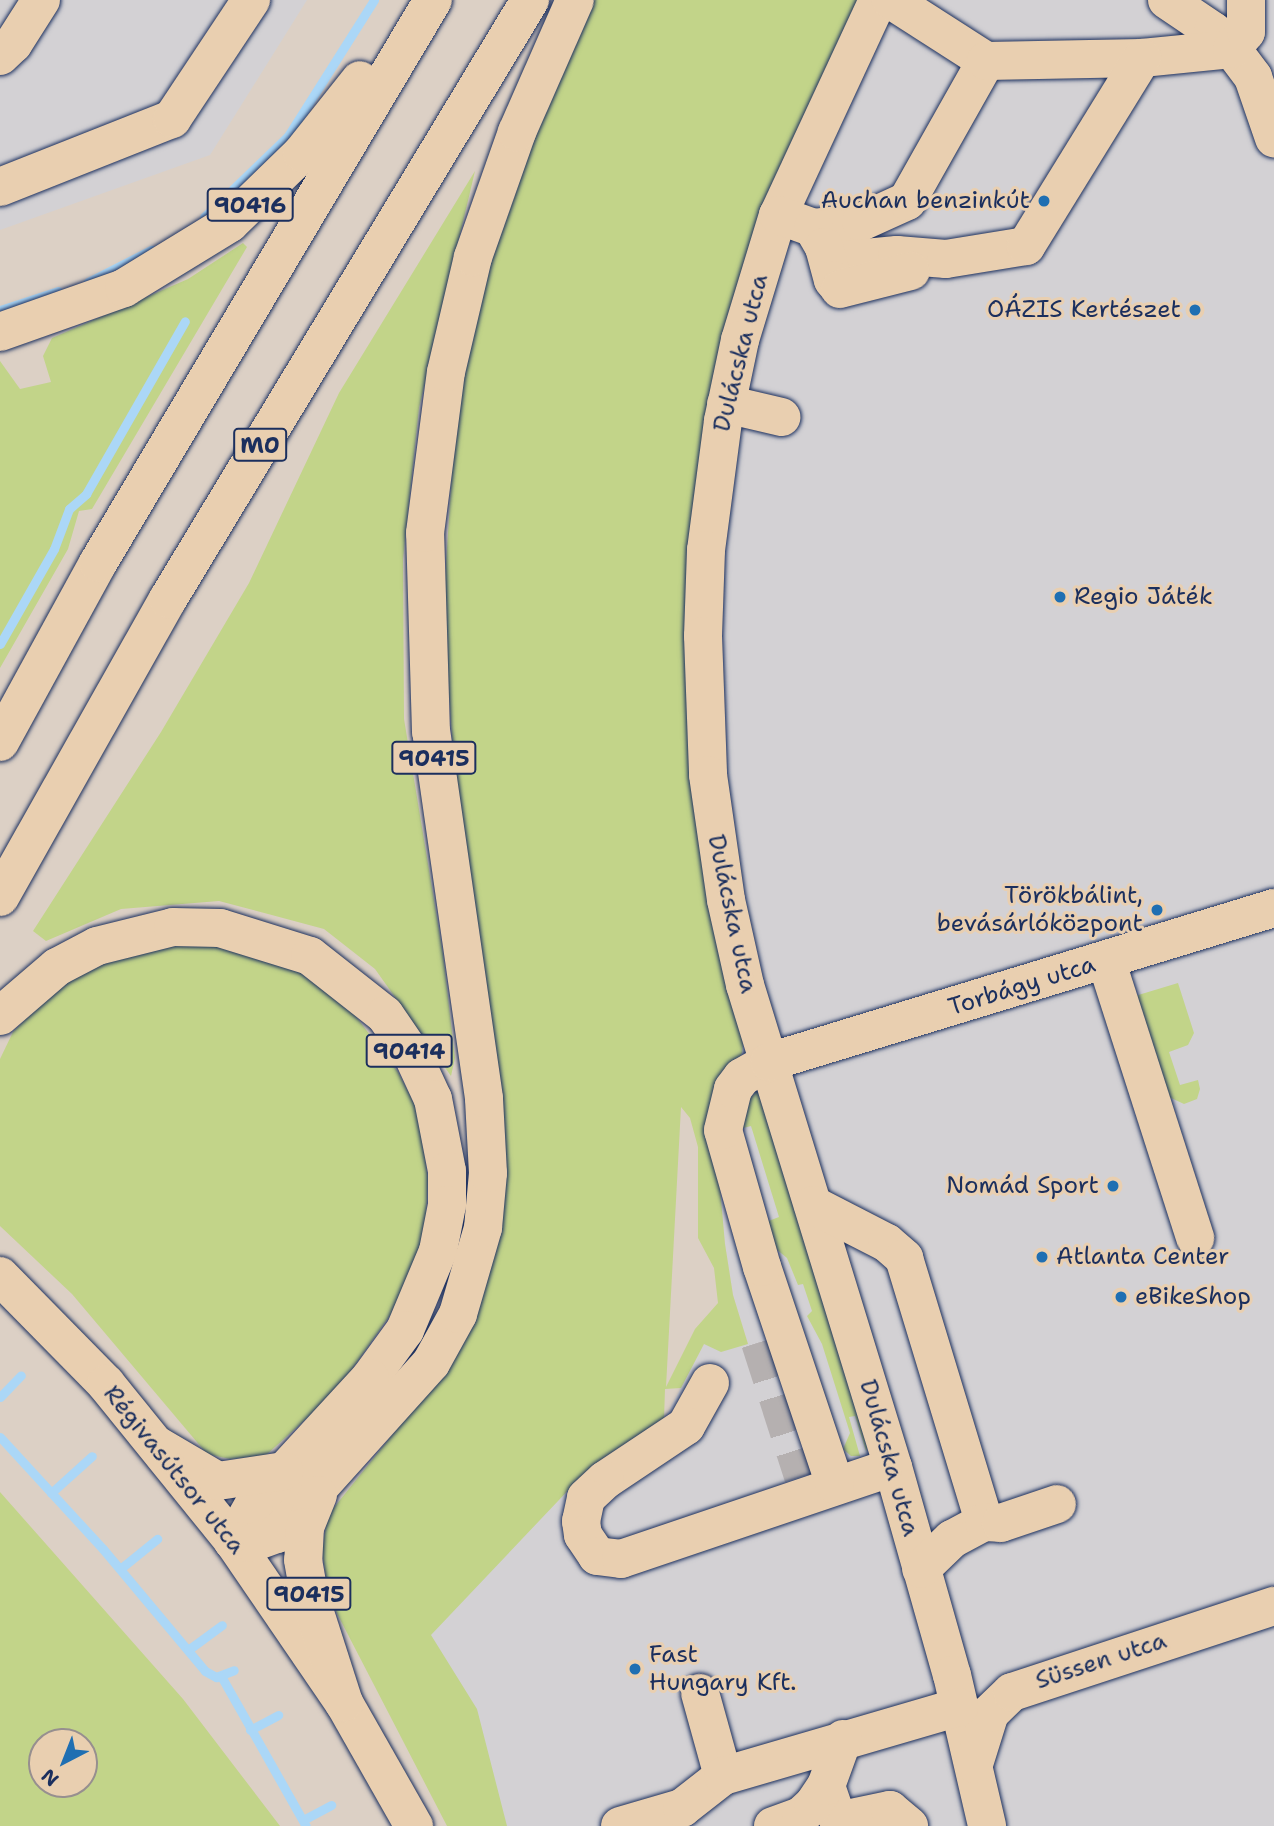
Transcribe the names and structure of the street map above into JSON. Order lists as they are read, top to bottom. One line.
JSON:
{"streets":{"main road":["90416","Dulácska utca","M0","90415","Torbágy utca","90414","Régivasútsor utca","Süssen utca"]},"crossings":[["Dulácska utca","Torbágy utca"],["Dulácska utca","Süssen utca"],["90415","90414"],["90415","Régivasútsor utca"],["90414","Régivasútsor utca"]],"places":["Auchan benzinkút","OÁZIS Kertészet","Regio Játék","Törökbálint, bevásárlóközpont","Nomád Sport","Atlanta Center","eBikeShop","Fast Hungary Kft."],"north":"bottom left"}
